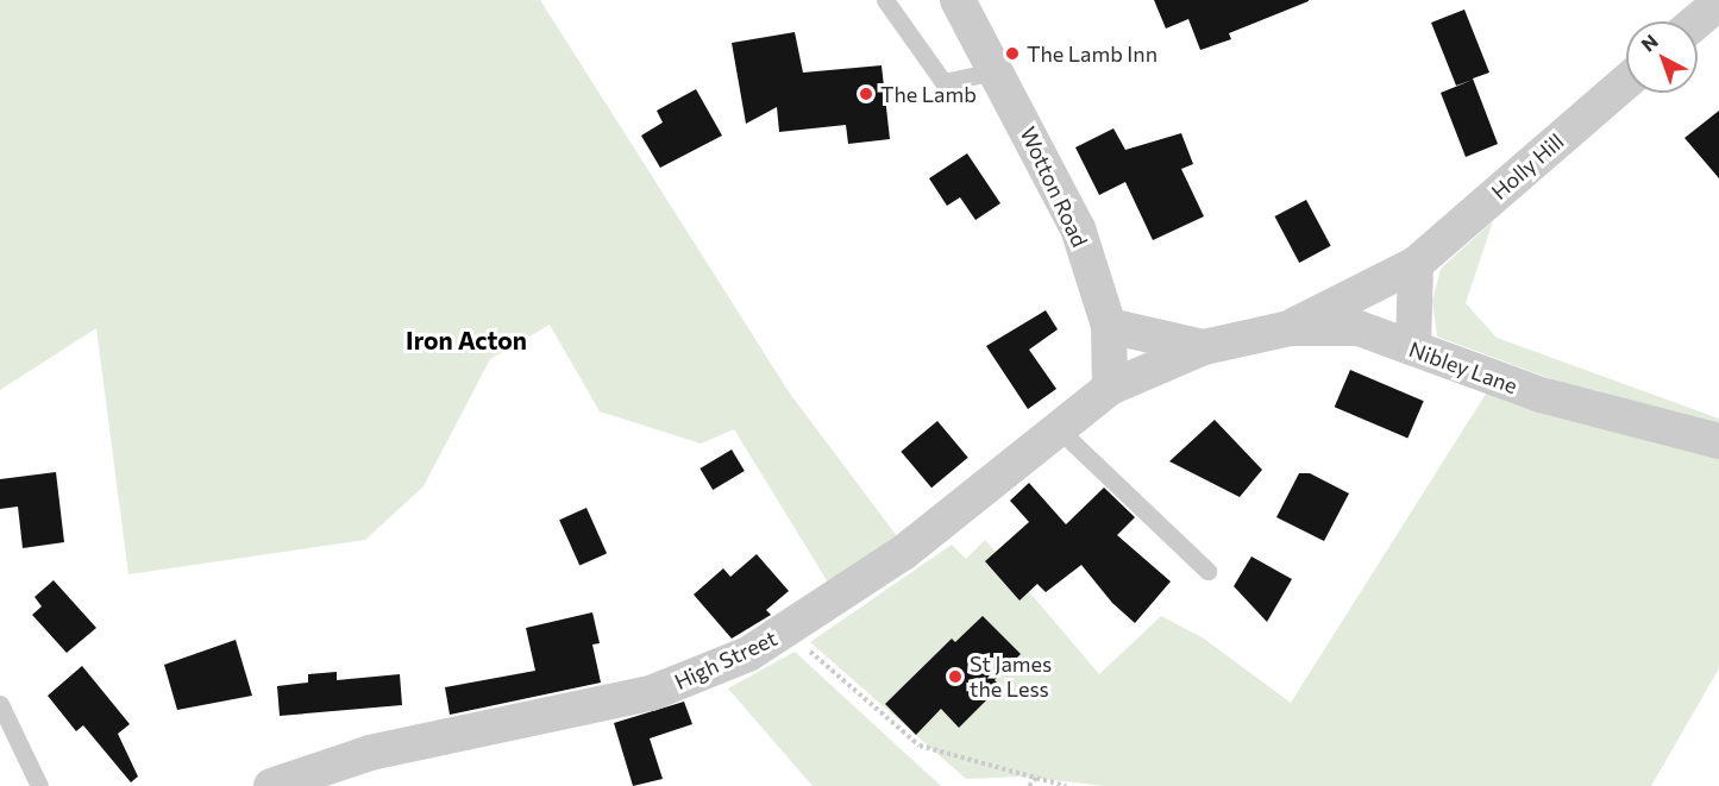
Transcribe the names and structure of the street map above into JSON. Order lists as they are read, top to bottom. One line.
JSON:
{"streets":{"street":["Holly Hill","Wotton Road","Nibley Lane","High Street"]},"crossings":[["Holly Hill","Nibley Lane"],["Wotton Road","Nibley Lane"],["Wotton Road","High Street"],["Nibley Lane","High Street"]],"districts":["Iron Acton"],"places":["The Lamb Inn","The Lamb","St James the Less"],"north":"top left"}
